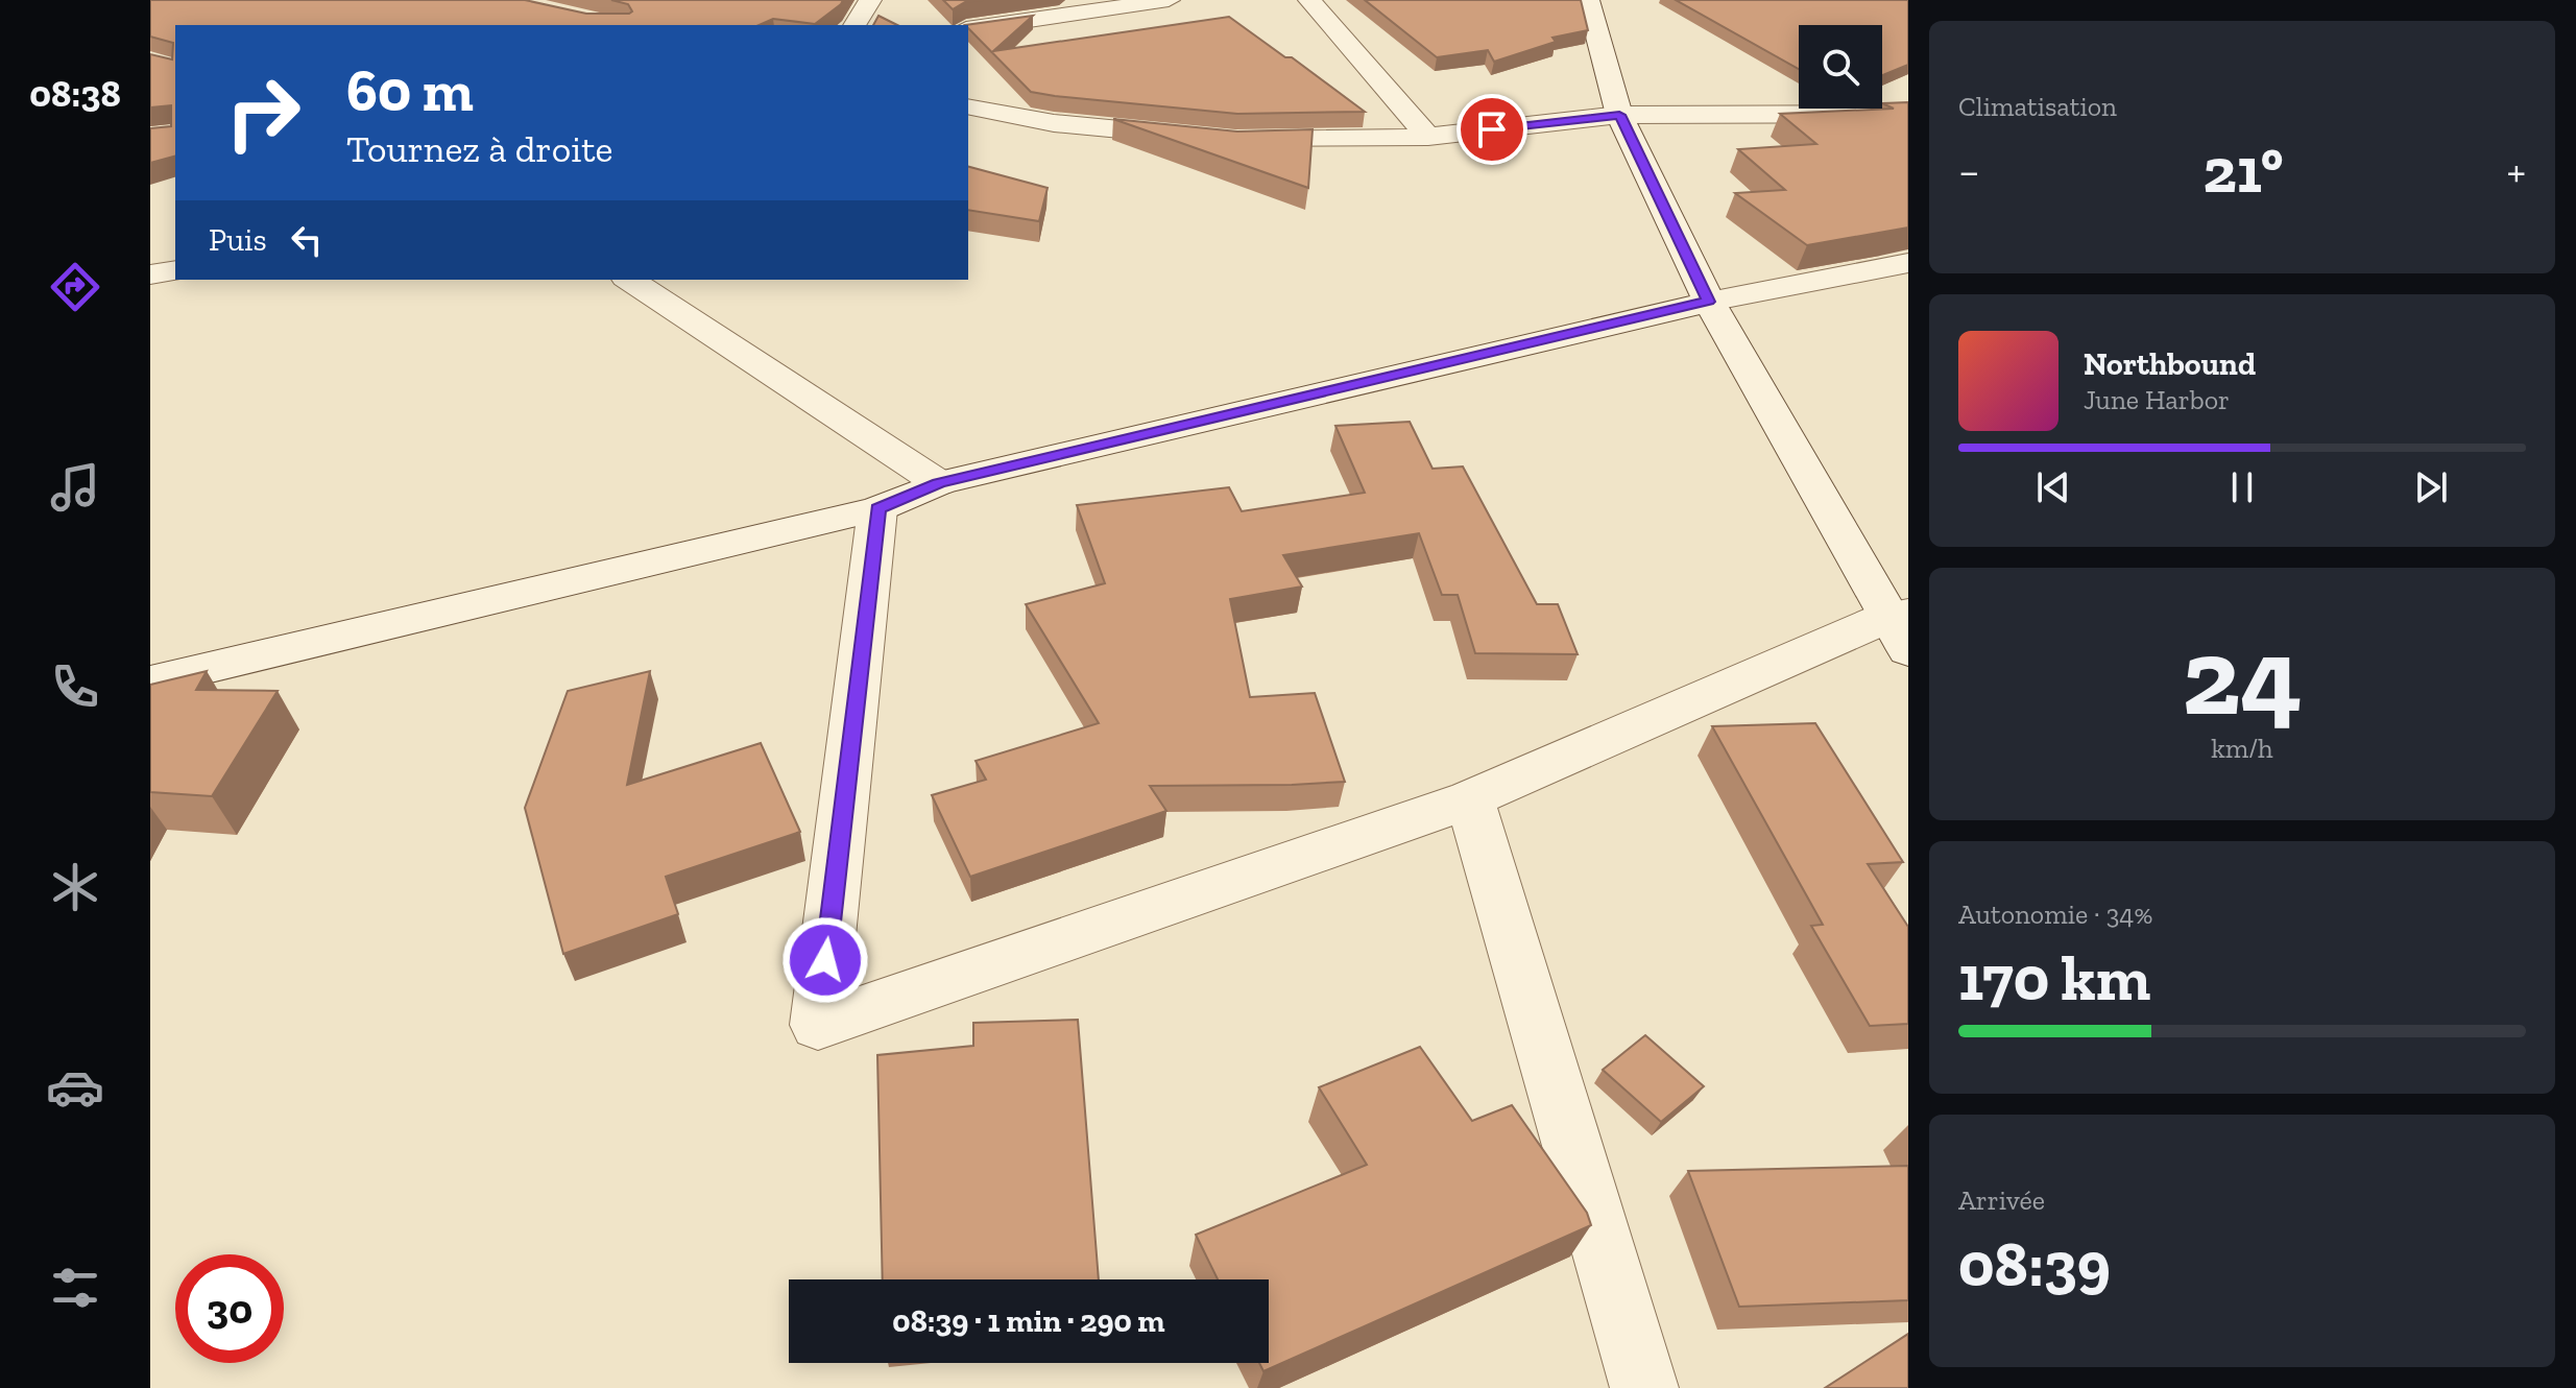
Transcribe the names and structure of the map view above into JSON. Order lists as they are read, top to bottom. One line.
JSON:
{"page":{"tabs":"08:38","tile":["Climatisation",["24","km/h"],["Autonomie · 34%","170 km"],["Arrivée","08:39"]],"turn":["60 m","Tournez à droite"],"heat":["−","21°","+"],"then":"Puis","song":["Northbound","June Harbor"],"limit":"30","trip":"08:39 · 1 min · 290 m"}}
